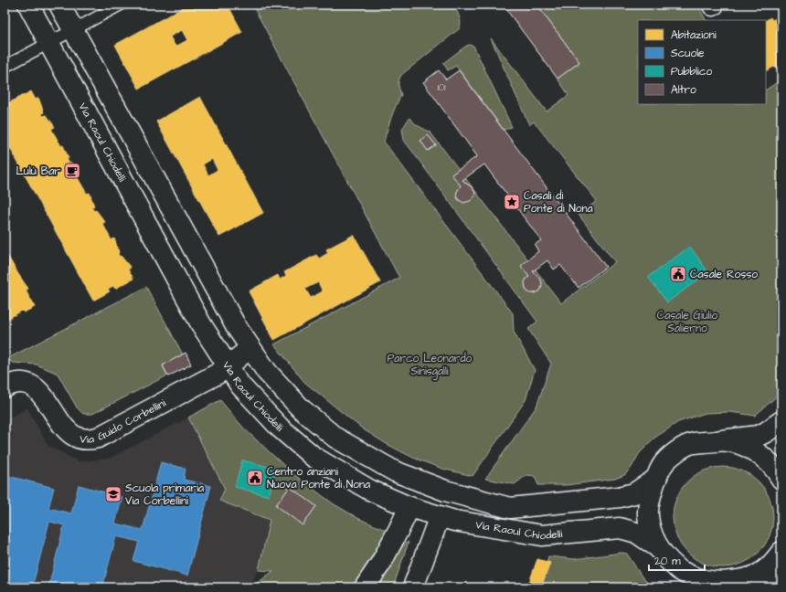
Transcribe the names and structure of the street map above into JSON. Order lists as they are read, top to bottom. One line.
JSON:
{"streets":{"main road":["Via Raoul Chiodelli","Via Guido Corbellini"]},"crossings":[["Via Raoul Chiodelli","Via Guido Corbellini"]],"parks":["Casale Giulio Salierno","Parco Leonardo Sinisgalli"],"places":{"cafe":["Lulù Bar"],"place":["Casali di Ponte di Nona"],"public building":["Casale Rosso","Centro anziani Nuova Ponte di Nona"],"school or university":["Scuola primaria Via Corbellini"]},"house_numbers":["101"],"legend":["Abitazioni","Scuole","Pubblico","Altro"],"scale_bar":"20 m"}
